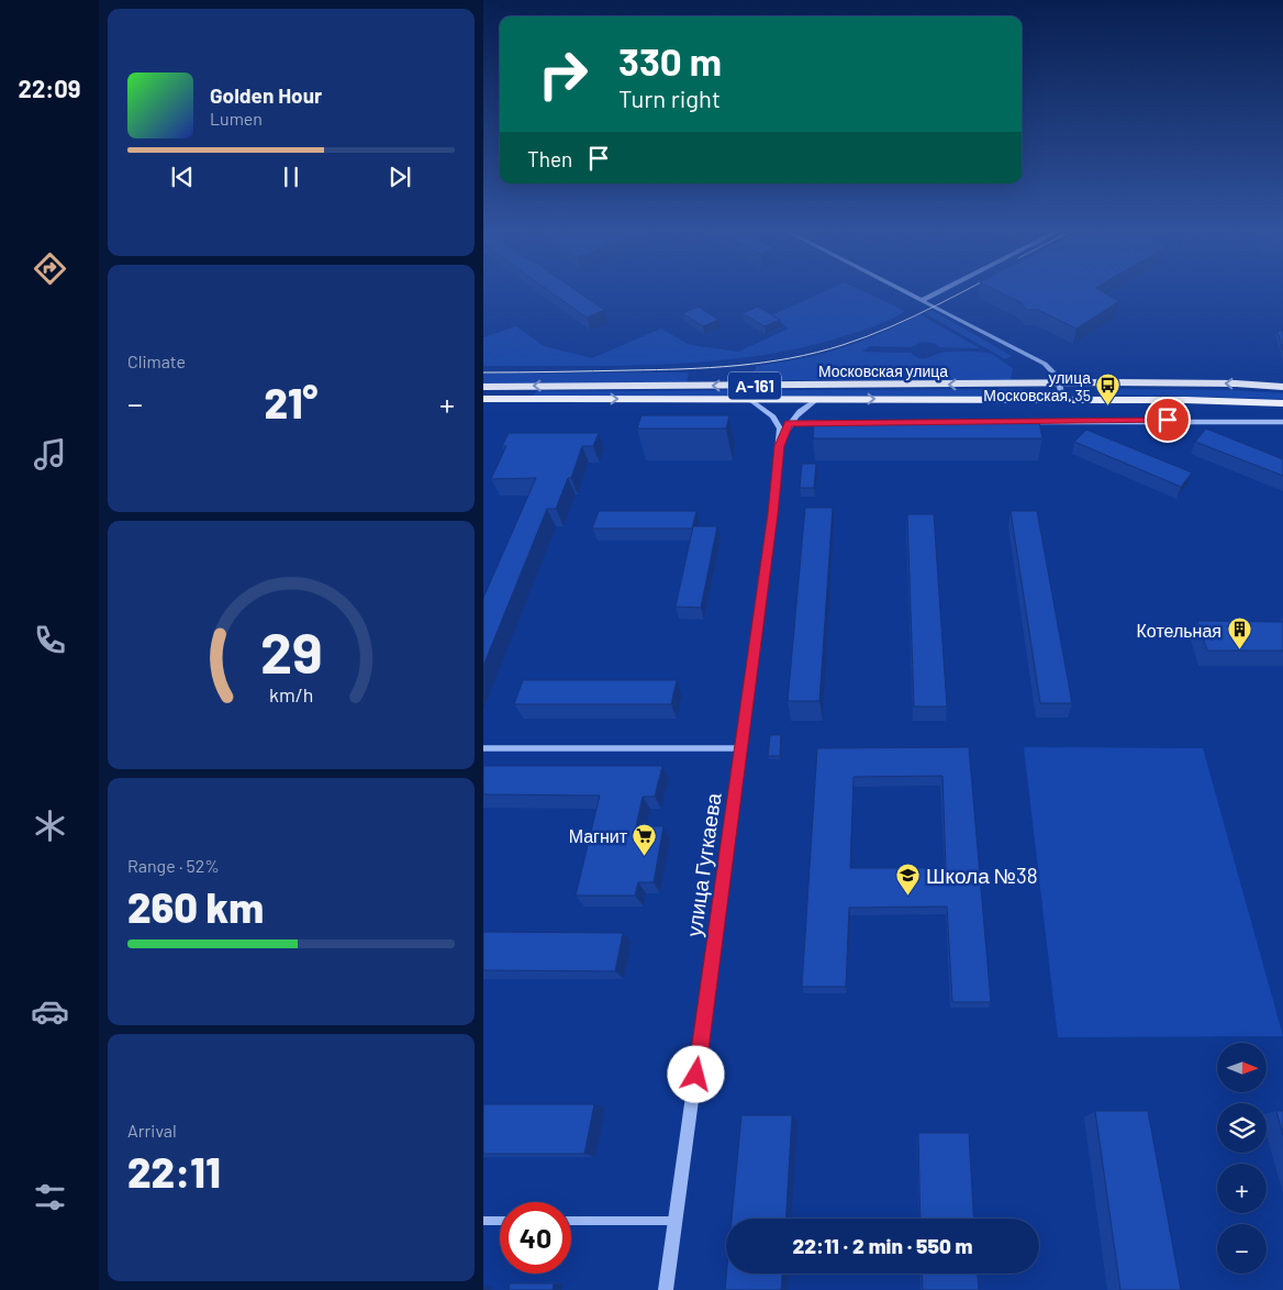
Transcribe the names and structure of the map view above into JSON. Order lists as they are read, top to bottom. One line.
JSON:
{"streets":{"highway":["Московская улица","А-161"],"street":["улица Гугкаева"]},"crossings":[["Московская улица","улица Гугкаева"]],"places":{"bus stop":["улица Московская, 35"],"building":["Котельная"],"supermarket":["Магнит"],"school or university":["Школа №38"]},"north":"right","page":{"tabs":"22:09","turn":["330 m","Turn right"],"song":["Golden Hour","Lumen"],"then":"Then","tile":["Climate",["Range · 52%","260 km"],["Arrival","22:11"]],"heat":["−","21°","+"],"map_buttons":["+","−"],"limit":"40","trip":"22:11 · 2 min · 550 m","gauge":["29","km/h"]}}
